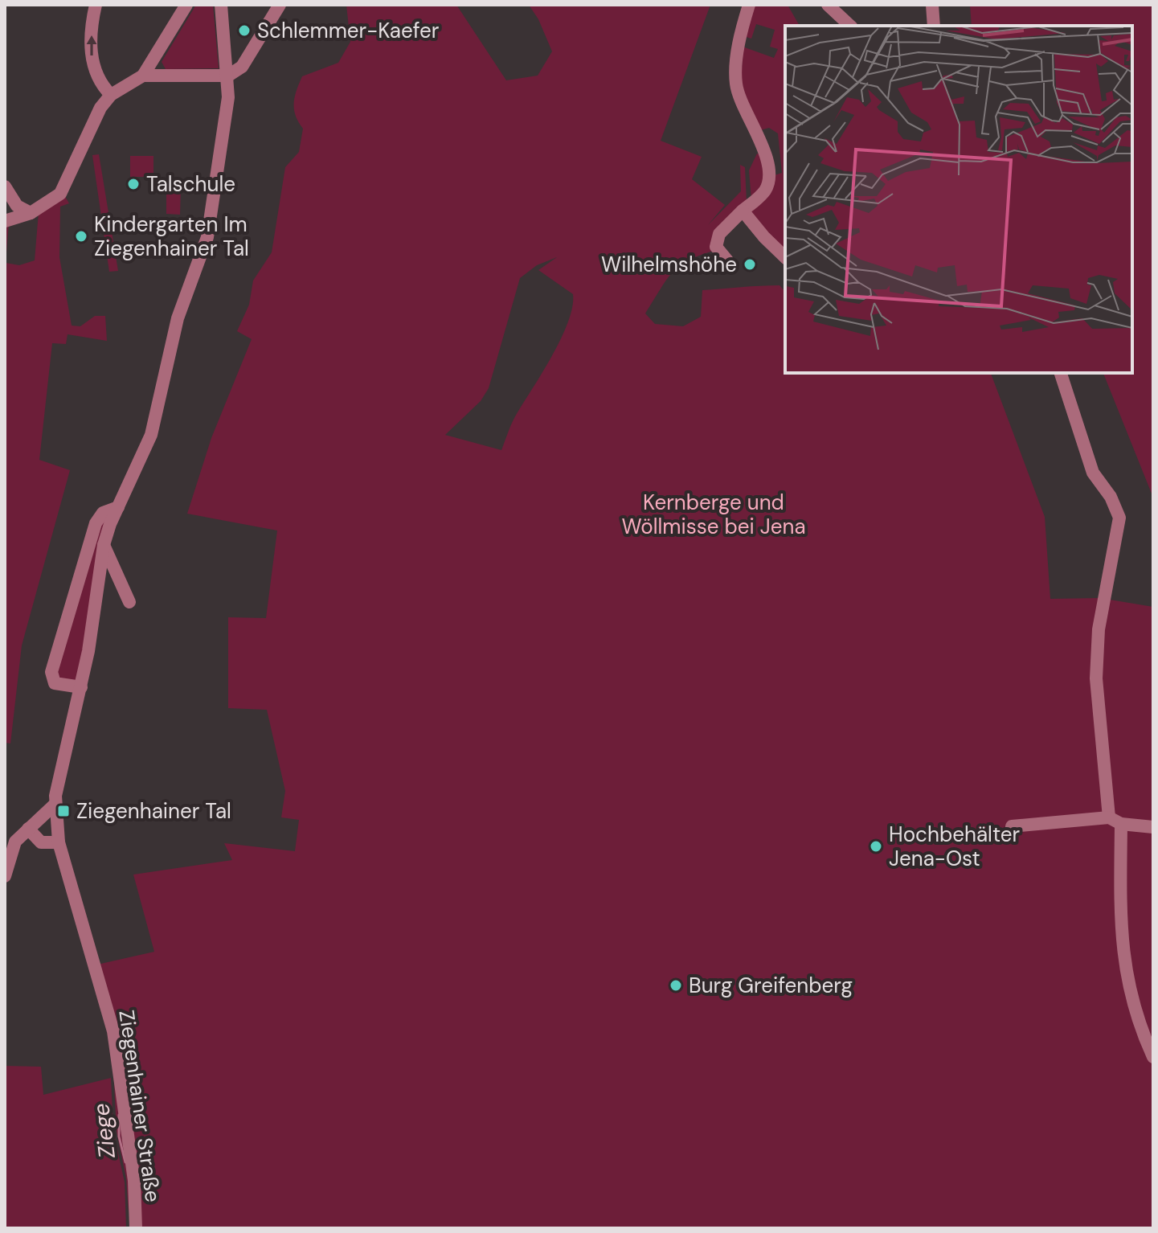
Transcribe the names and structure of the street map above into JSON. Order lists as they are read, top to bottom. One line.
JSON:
{"streets":{"street":["Ziegenhainer Straße"]},"water":["Ziege"],"parks":["Kernberge und Wöllmisse bei Jena"],"places":{"other":["Schlemmer-Kaefer","Talschule","Kindergarten Im Ziegenhainer Tal","Wilhelmshöhe","Hochbehälter Jena-Ost","Burg Greifenberg"],"transit":["Ziegenhainer Tal"]}}
